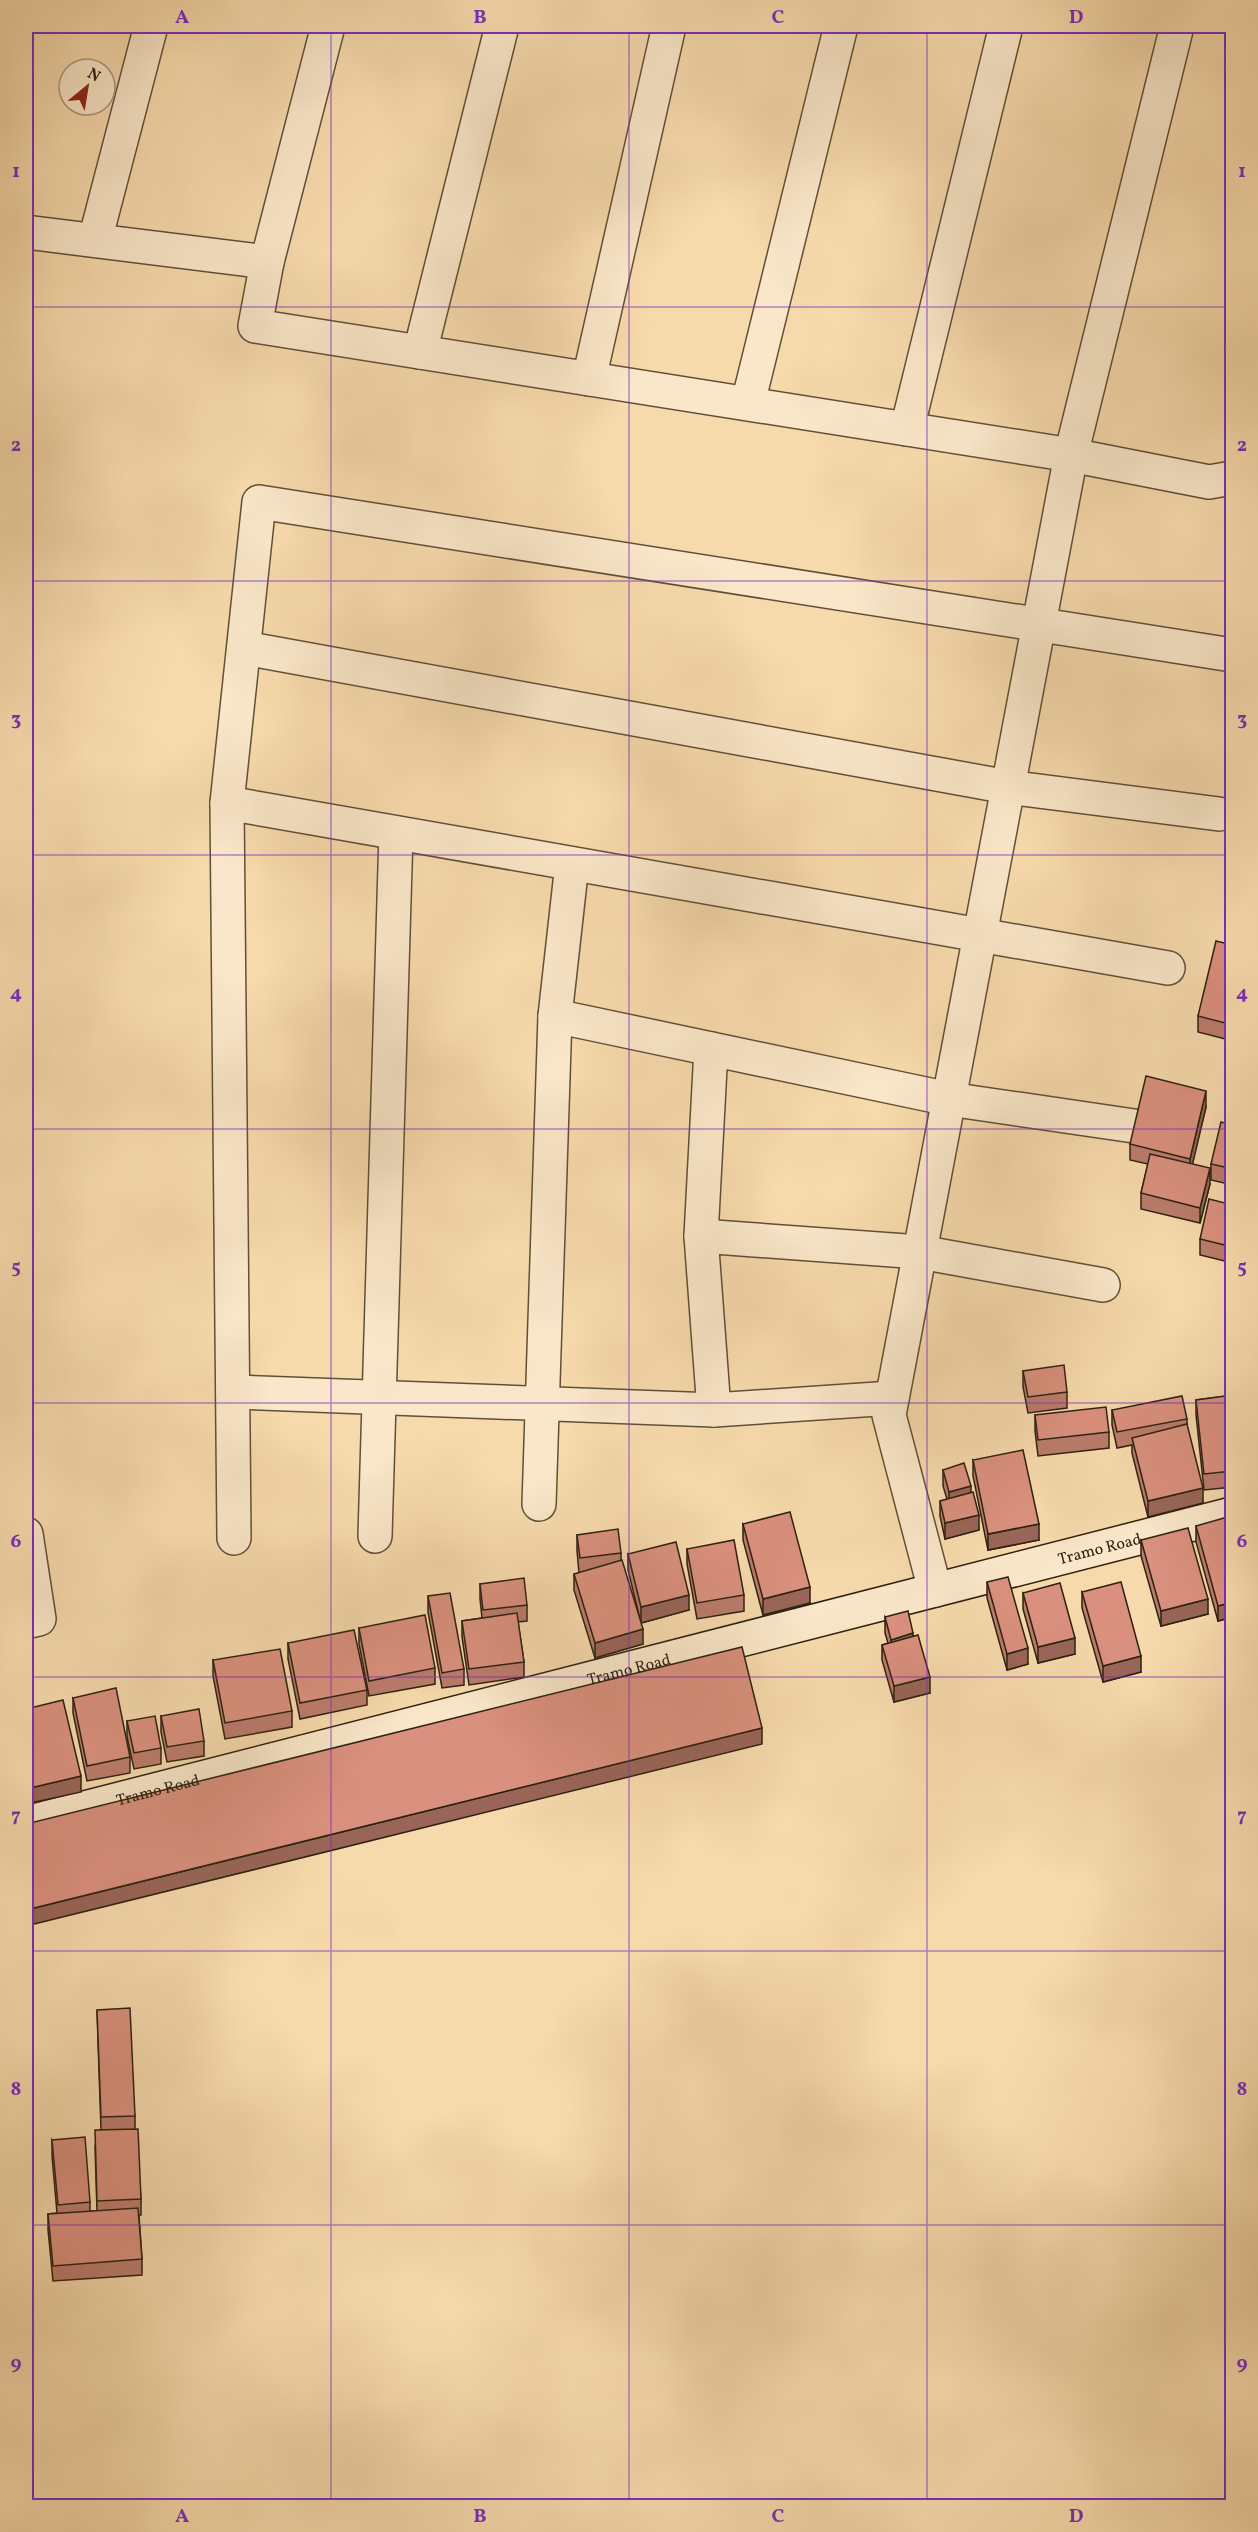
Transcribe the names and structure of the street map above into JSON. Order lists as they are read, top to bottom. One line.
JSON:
{"streets":{"street":["Tramo Road"]},"north":"top right","grid":{"columns":["A","B","C","D"],"rows":["1","2","3","4","5","6","7","8","9"]}}
